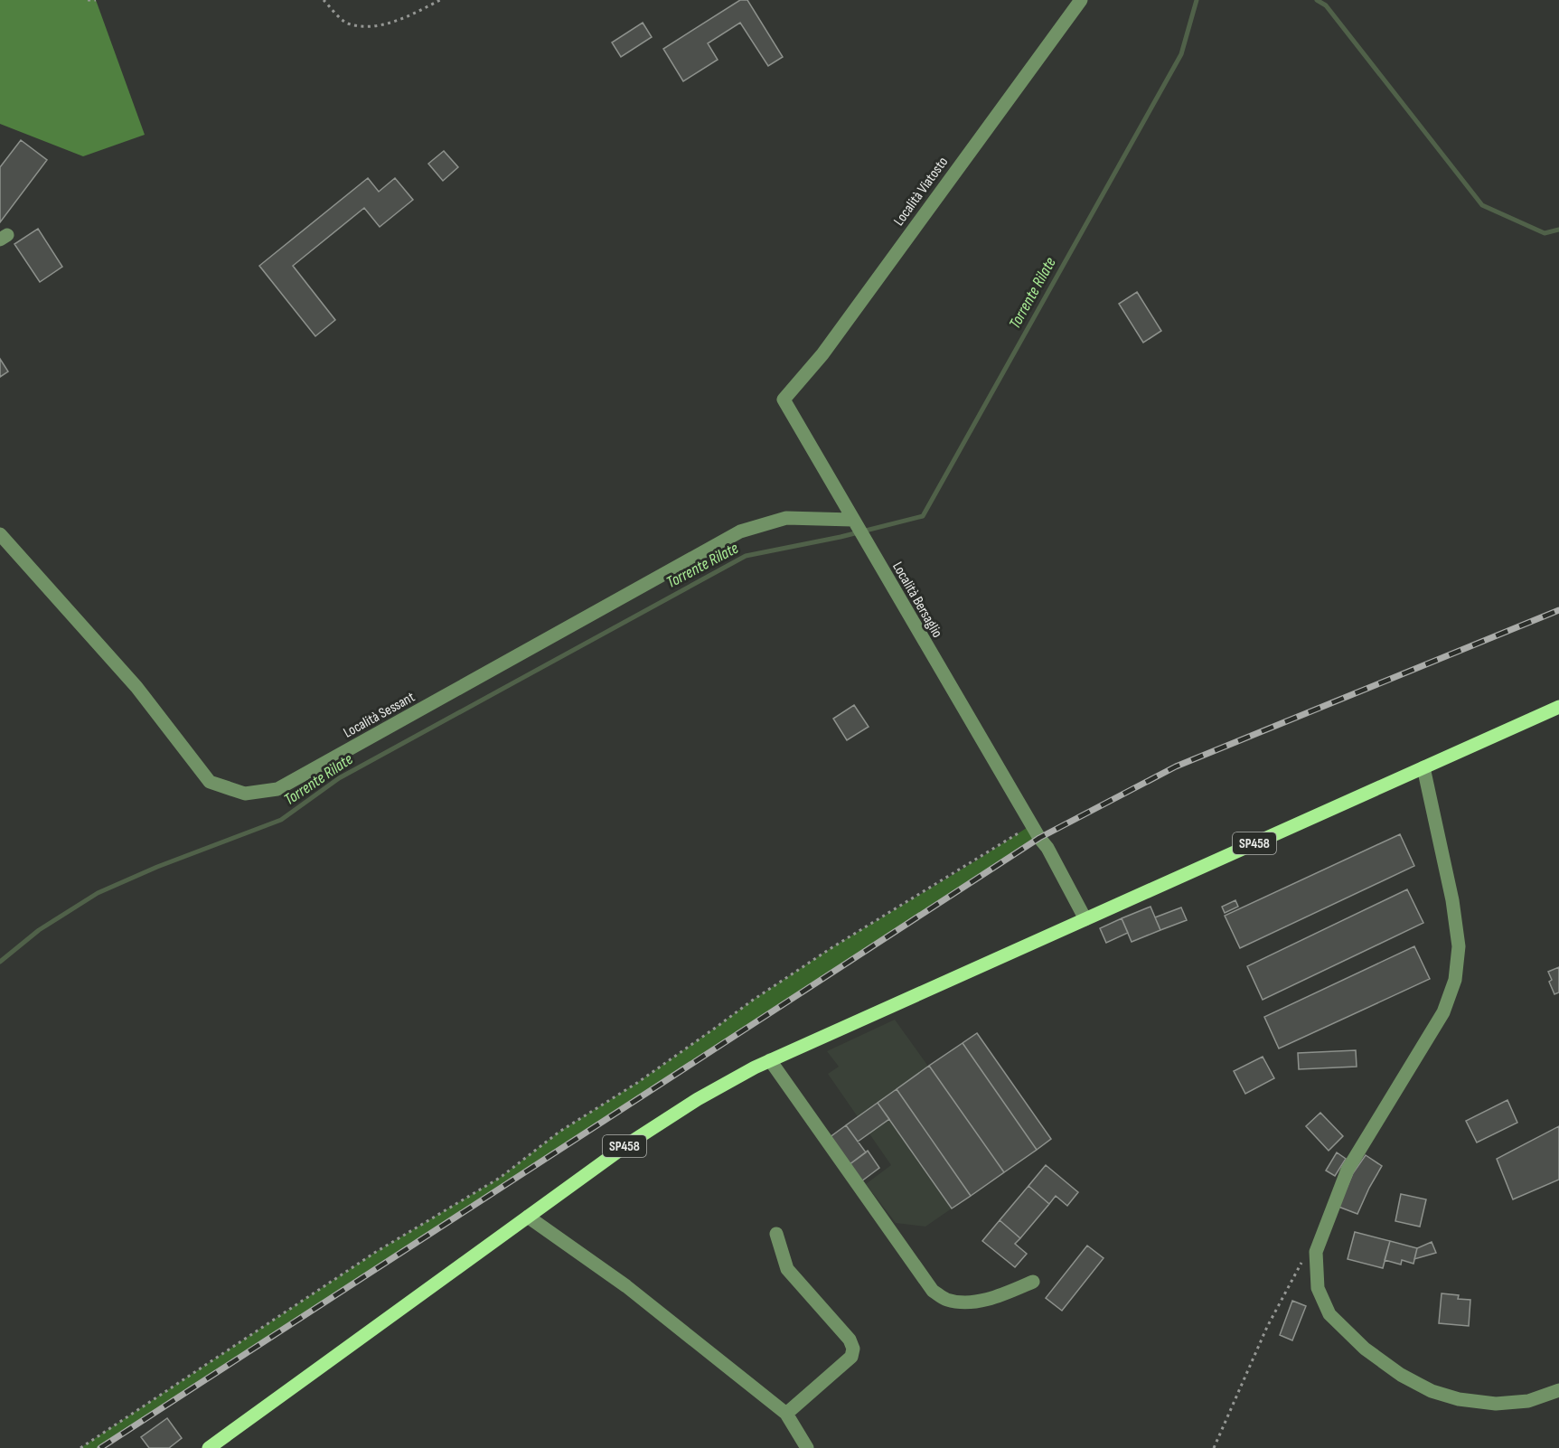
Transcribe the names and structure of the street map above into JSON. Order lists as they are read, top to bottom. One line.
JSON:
{"streets":{"main road":["SP458"],"street":["Località Viatosto","Località Bersaglio","Località Sessant"]},"crossings":[["Località Viatosto","Località Bersaglio"],["Località Bersaglio","Località Sessant"],["Località Bersaglio","SP458"]],"water":["Torrente Rilate"]}
